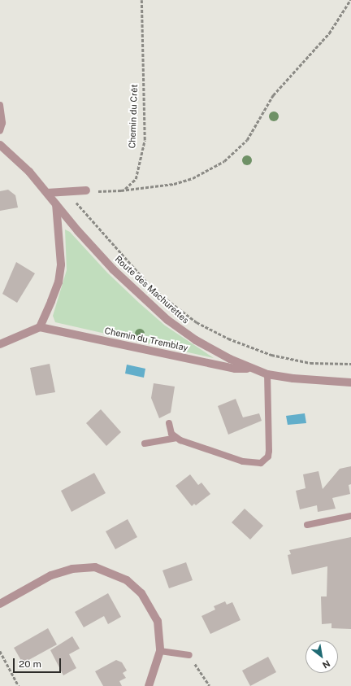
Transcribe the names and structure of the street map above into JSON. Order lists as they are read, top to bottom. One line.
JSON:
{"streets":{"street":["Route des Machurettes","Chemin du Tremblay"],"path":["Chemin du Crêt"]},"crossings":[["Route des Machurettes","Chemin du Tremblay"]],"scale_bar":"20 m","north":"bottom right"}
